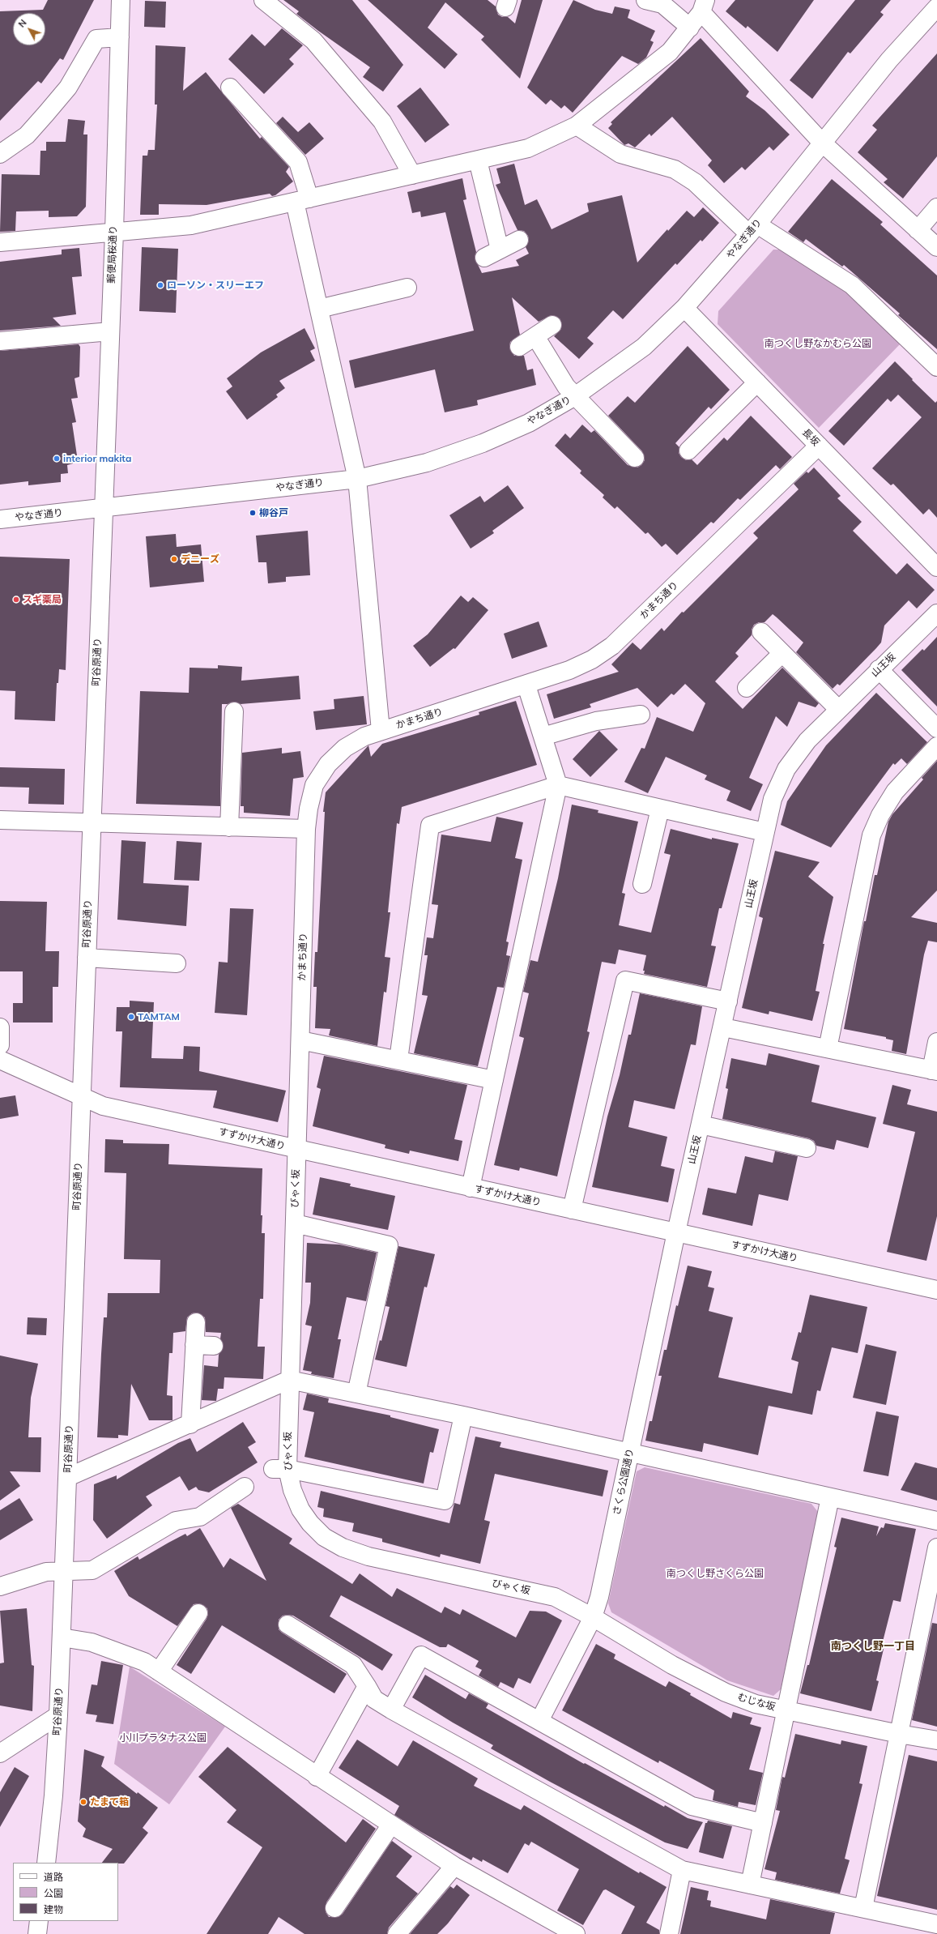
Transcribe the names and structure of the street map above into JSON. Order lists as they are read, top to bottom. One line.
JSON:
{"streets":{"street":["やなぎ通り","郵便局桜通り","長坂","かまち通り","町谷原通り","山王坂","すずかけ大通り","びゃく坂","さくら公園通り","むじな坂"]},"crossings":[["やなぎ通り","郵便局桜通り"],["やなぎ通り","長坂"],["やなぎ通り","町谷原通り"],["郵便局桜通り","町谷原通り"],["長坂","かまち通り"],["かまち通り","すずかけ大通り"],["かまち通り","びゃく坂"],["町谷原通り","すずかけ大通り"],["山王坂","すずかけ大通り"],["山王坂","さくら公園通り"],["すずかけ大通り","びゃく坂"],["すずかけ大通り","さくら公園通り"],["びゃく坂","さくら公園通り"],["びゃく坂","むじな坂"],["さくら公園通り","むじな坂"]],"districts":["南つくし野一丁目"],"parks":["南つくし野なかむら公園","南つくし野さくら公園","小川プラタナス公園"],"places":["ローソン・スリーエフ","interior makita","柳谷戸","デニーズ","スギ薬局","TAMTAM","たまて箱"],"legend":["道路","公園","建物"],"north":"top left"}
